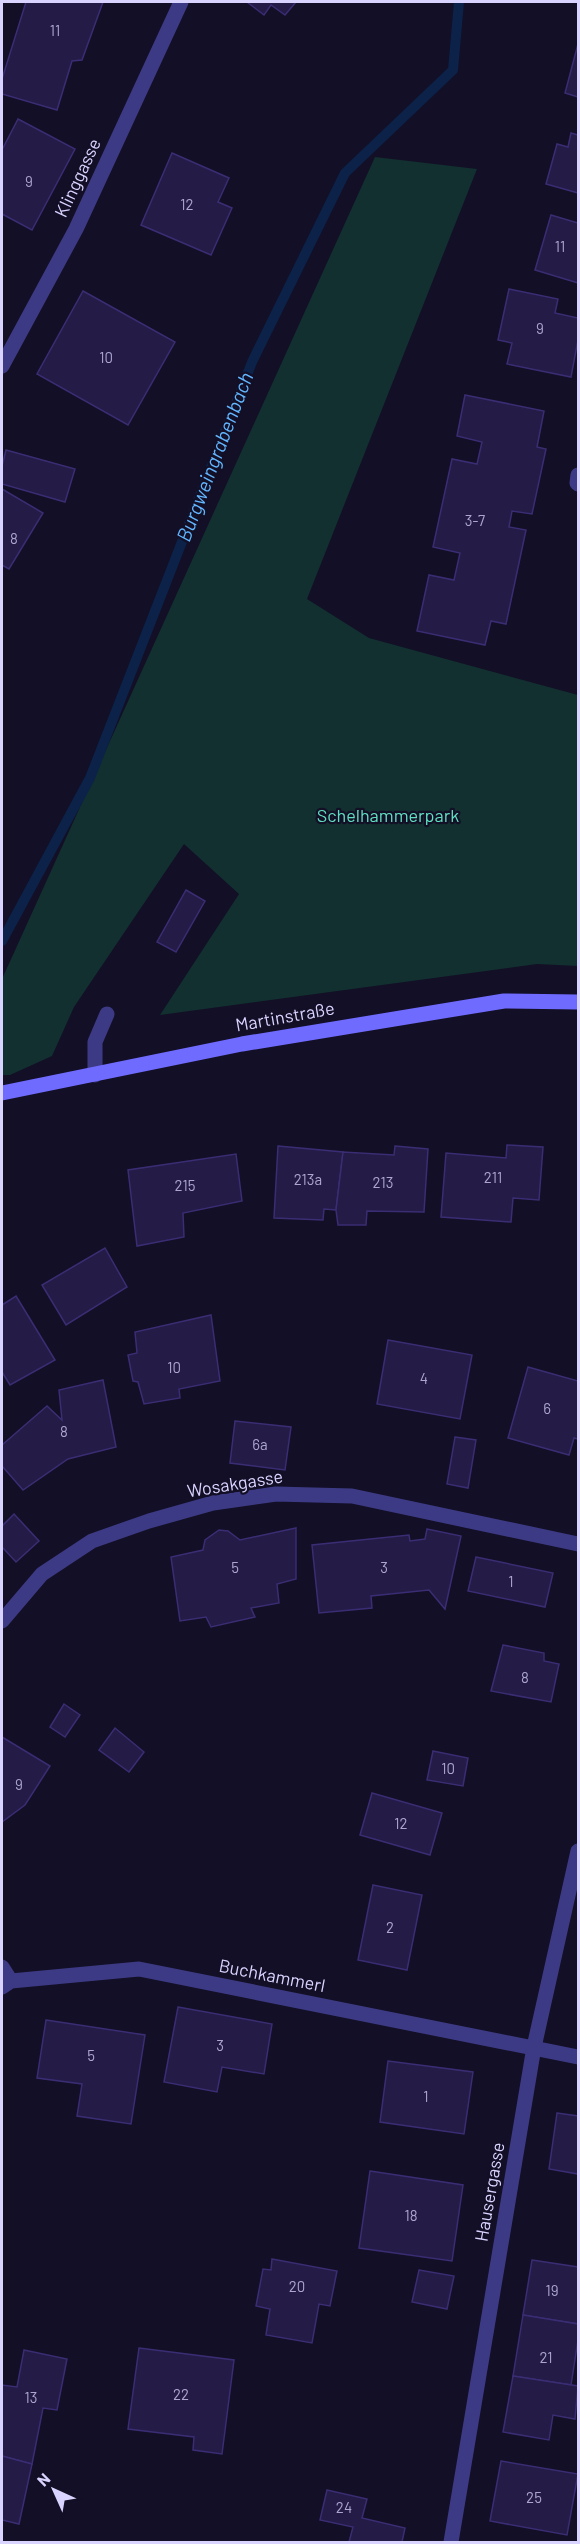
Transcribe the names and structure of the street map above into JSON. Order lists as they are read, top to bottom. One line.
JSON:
{"streets":{"main road":["Martinstraße"],"street":["Klinggasse","Wosakgasse","Buchkammerl","Hausergasse"]},"crossings":[["Buchkammerl","Hausergasse"]],"water":["Burgweingrabenbach"],"parks":["Schelhammerpark"],"house_numbers":["11","9","12","11","9","10","3-7","8","211","213a","213","215","10","4","6","8","6a","5","3","1","8","10","9","12","2","3","5","1","18","20","19","21","22","13","25","24"],"north":"top left"}
